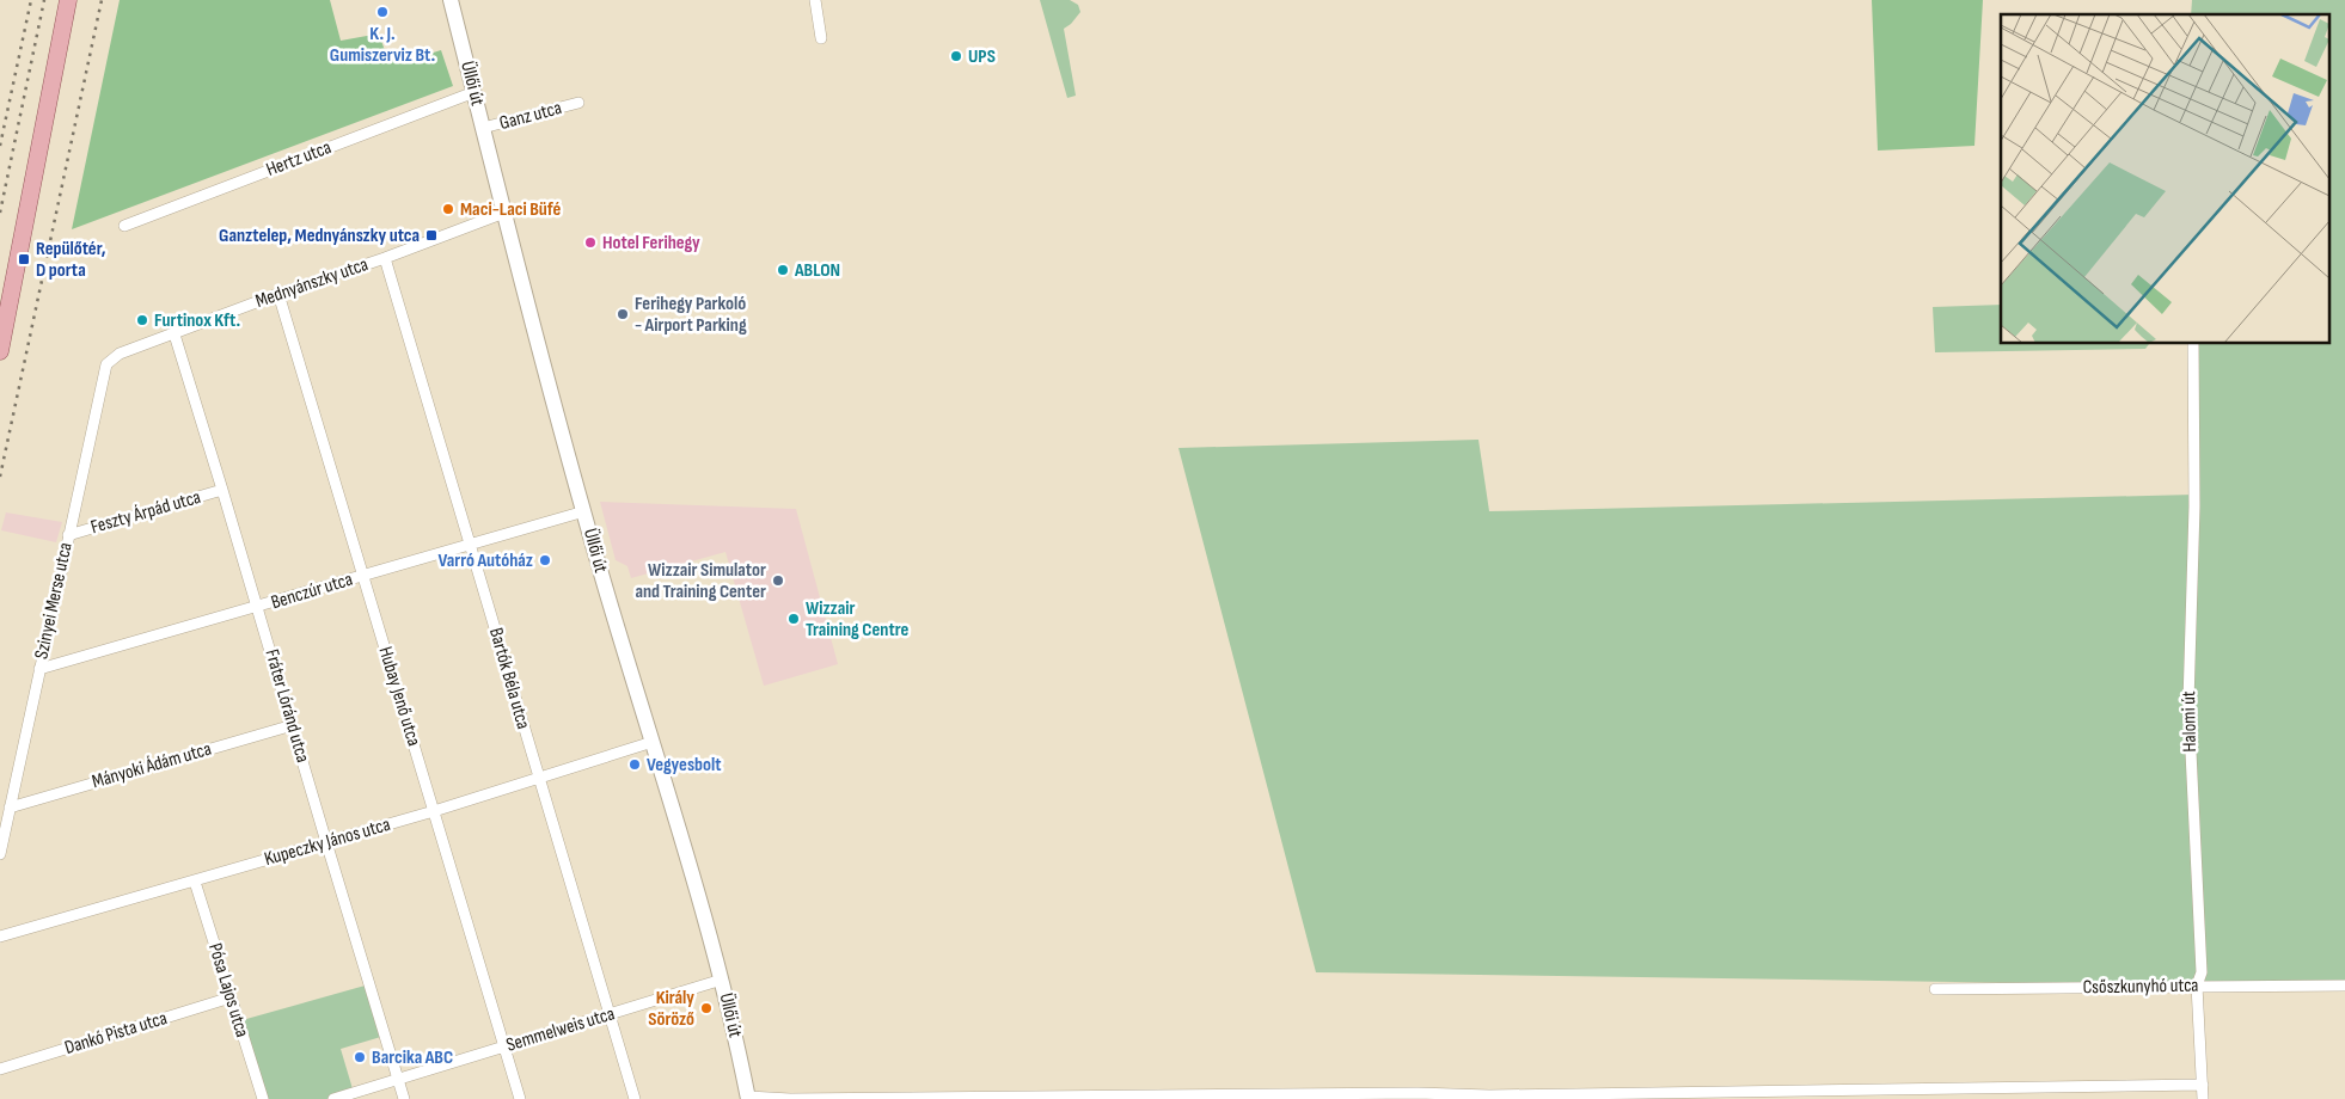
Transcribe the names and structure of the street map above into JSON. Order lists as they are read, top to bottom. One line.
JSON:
{"streets":{"main road":["Üllői út"],"street":["Ganz utca","Hertz utca","Mednyánszky utca","Feszty Árpád utca","Benczúr utca","Szinyei Merse utca","Bartók Béla utca","Hubay Jenő utca","Fráter Lóránd utca","Halomi út","Mányoki Ádám utca","Kupeczky János utca","Csőszkunyhó utca","Pósa Lajos utca","Semmelweis utca","Dankó Pista utca"]},"crossings":[["Üllői út","Ganz utca"],["Üllői út","Hertz utca"],["Üllői út","Mednyánszky utca"],["Üllői út","Benczúr utca"],["Üllői út","Kupeczky János utca"],["Üllői út","Semmelweis utca"],["Mednyánszky utca","Szinyei Merse utca"],["Mednyánszky utca","Bartók Béla utca"],["Mednyánszky utca","Hubay Jenő utca"],["Mednyánszky utca","Fráter Lóránd utca"],["Feszty Árpád utca","Szinyei Merse utca"],["Feszty Árpád utca","Fráter Lóránd utca"],["Benczúr utca","Szinyei Merse utca"],["Benczúr utca","Bartók Béla utca"],["Benczúr utca","Hubay Jenő utca"],["Benczúr utca","Fráter Lóránd utca"],["Szinyei Merse utca","Mányoki Ádám utca"],["Bartók Béla utca","Kupeczky János utca"],["Bartók Béla utca","Semmelweis utca"],["Hubay Jenő utca","Kupeczky János utca"],["Hubay Jenő utca","Semmelweis utca"],["Fráter Lóránd utca","Mányoki Ádám utca"],["Fráter Lóránd utca","Kupeczky János utca"],["Fráter Lóránd utca","Semmelweis utca"],["Halomi út","Csőszkunyhó utca"],["Kupeczky János utca","Pósa Lajos utca"],["Pósa Lajos utca","Dankó Pista utca"]],"places":{"other":["K. J. Gumiszerviz Bt.","UPS","Maci-Laci Büfé","Hotel Ferihegy","ABLON","Ferihegy Parkoló - Airport Parking","Furtinox Kft.","Varró Autóház","Wizzair Simulator and Training Center","Wizzair Training Centre","Vegyesbolt","Király Söröző","Barcika ABC"],"transit":["Ganztelep, Mednyánszky utca","Repülőtér, D porta"]}}
